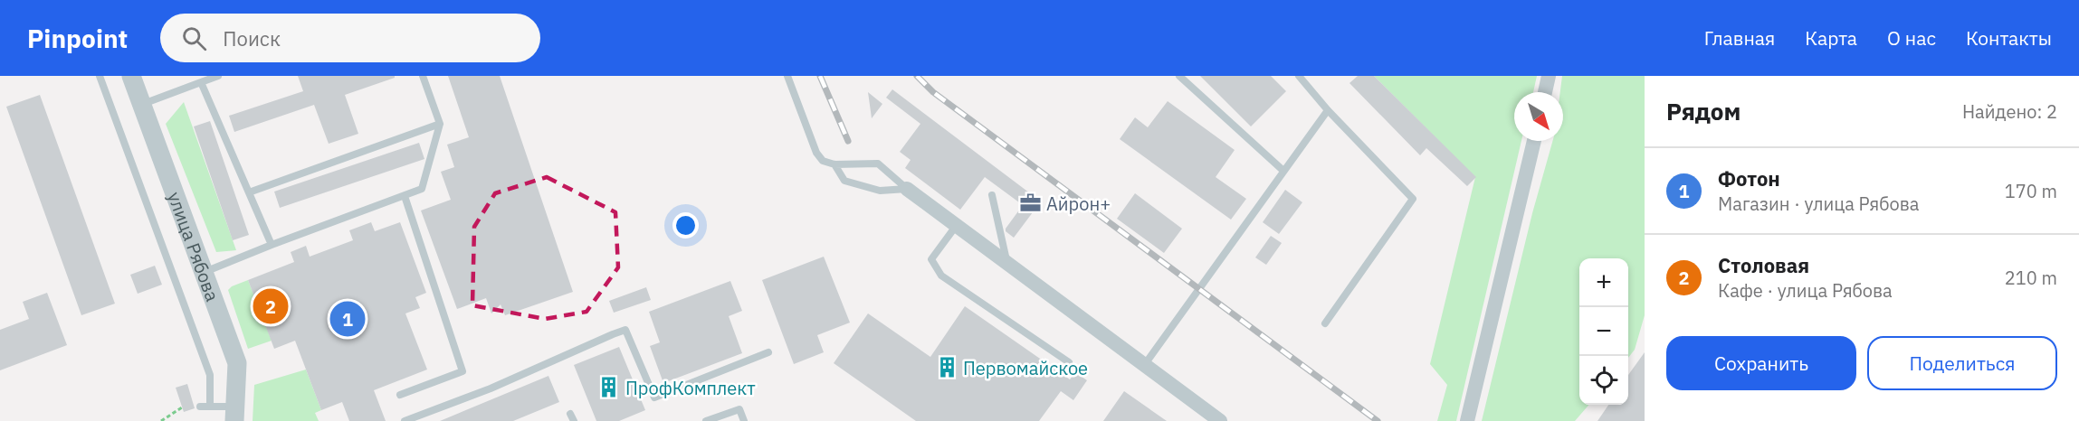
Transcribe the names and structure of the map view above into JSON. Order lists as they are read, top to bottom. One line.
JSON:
{"streets":{"street":["улица Рябова"]},"places":{"office":["Айрон+"],"building":["Первомайское","ПрофКомплект"]},"north":"bottom right","page":{"header":"Pinpoint","search":"Поиск","nav":["Главная","Карта","О нас","Контакты"],"heading":["Рядом","Найдено: 2"],"list":[{"mark":"1","name":"Фотон","note":"Магазин · улица Рябова","value":"170 m"},{"mark":"2","name":"Столовая","note":"Кафе · улица Рябова","value":"210 m"}],"map_buttons":["+","−"],"pins":["2","1"],"buttons":["Сохранить","Поделиться"]}}
